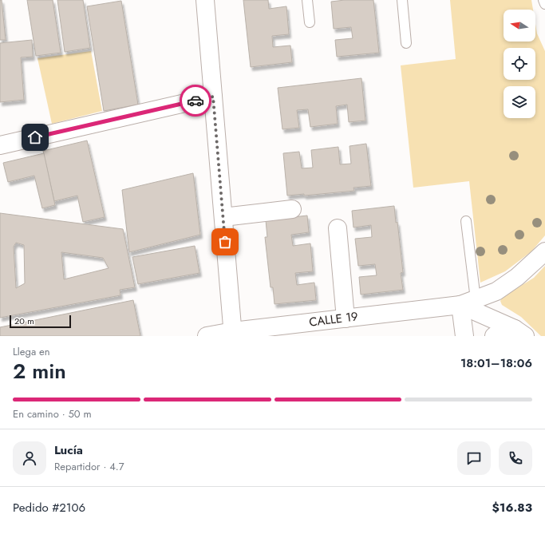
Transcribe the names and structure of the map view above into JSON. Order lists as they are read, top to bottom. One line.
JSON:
{"streets":{"street":["CALLE 19"]},"scale_bar":"20 m","north":"left","page":{"scale":"20 m","heading":["2 min","Llega en","18:01–18:06"],"panel":["Lucía","Repartidor · 4.7","Pedido #2106","$16.83"],"bar":"En camino · 50 m"}}
